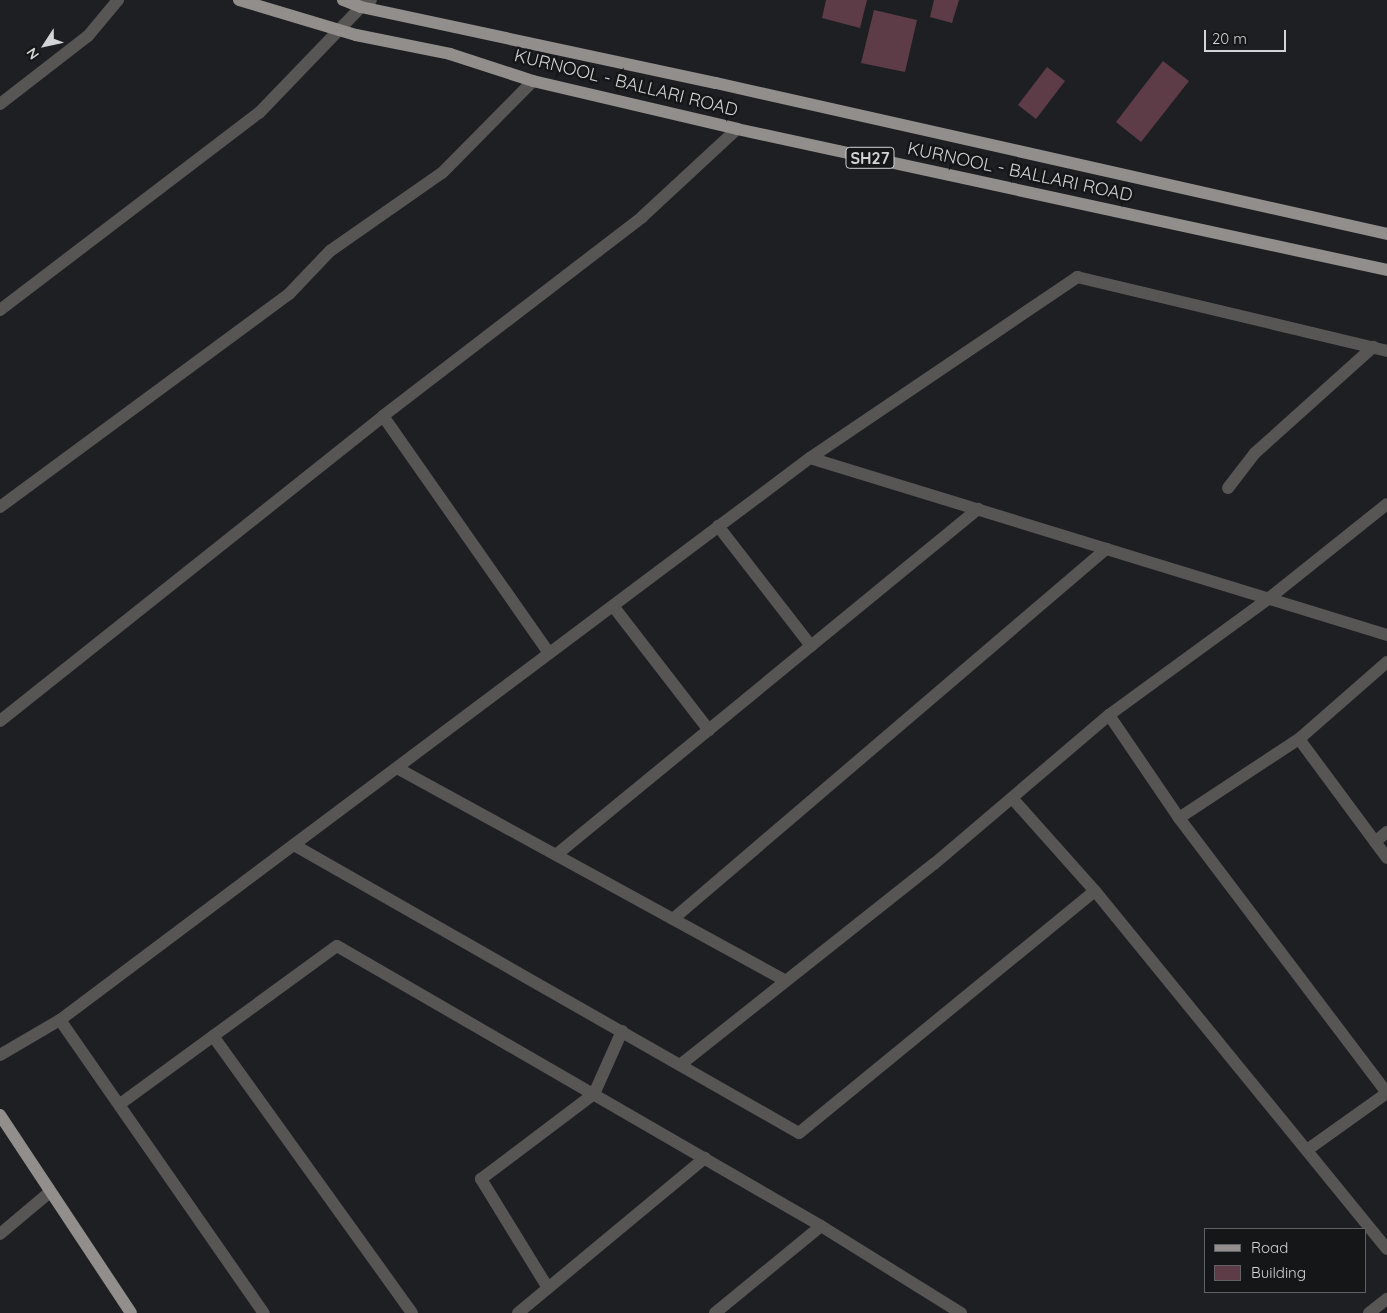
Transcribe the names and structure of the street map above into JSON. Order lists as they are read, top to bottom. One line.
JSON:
{"streets":{"main road":["KURNOOL - BALLARI ROAD","SH27"]},"crossings":[["KURNOOL - BALLARI ROAD","SH27"]],"legend":["Road","Building"],"scale_bar":"20 m","north":"bottom left"}
